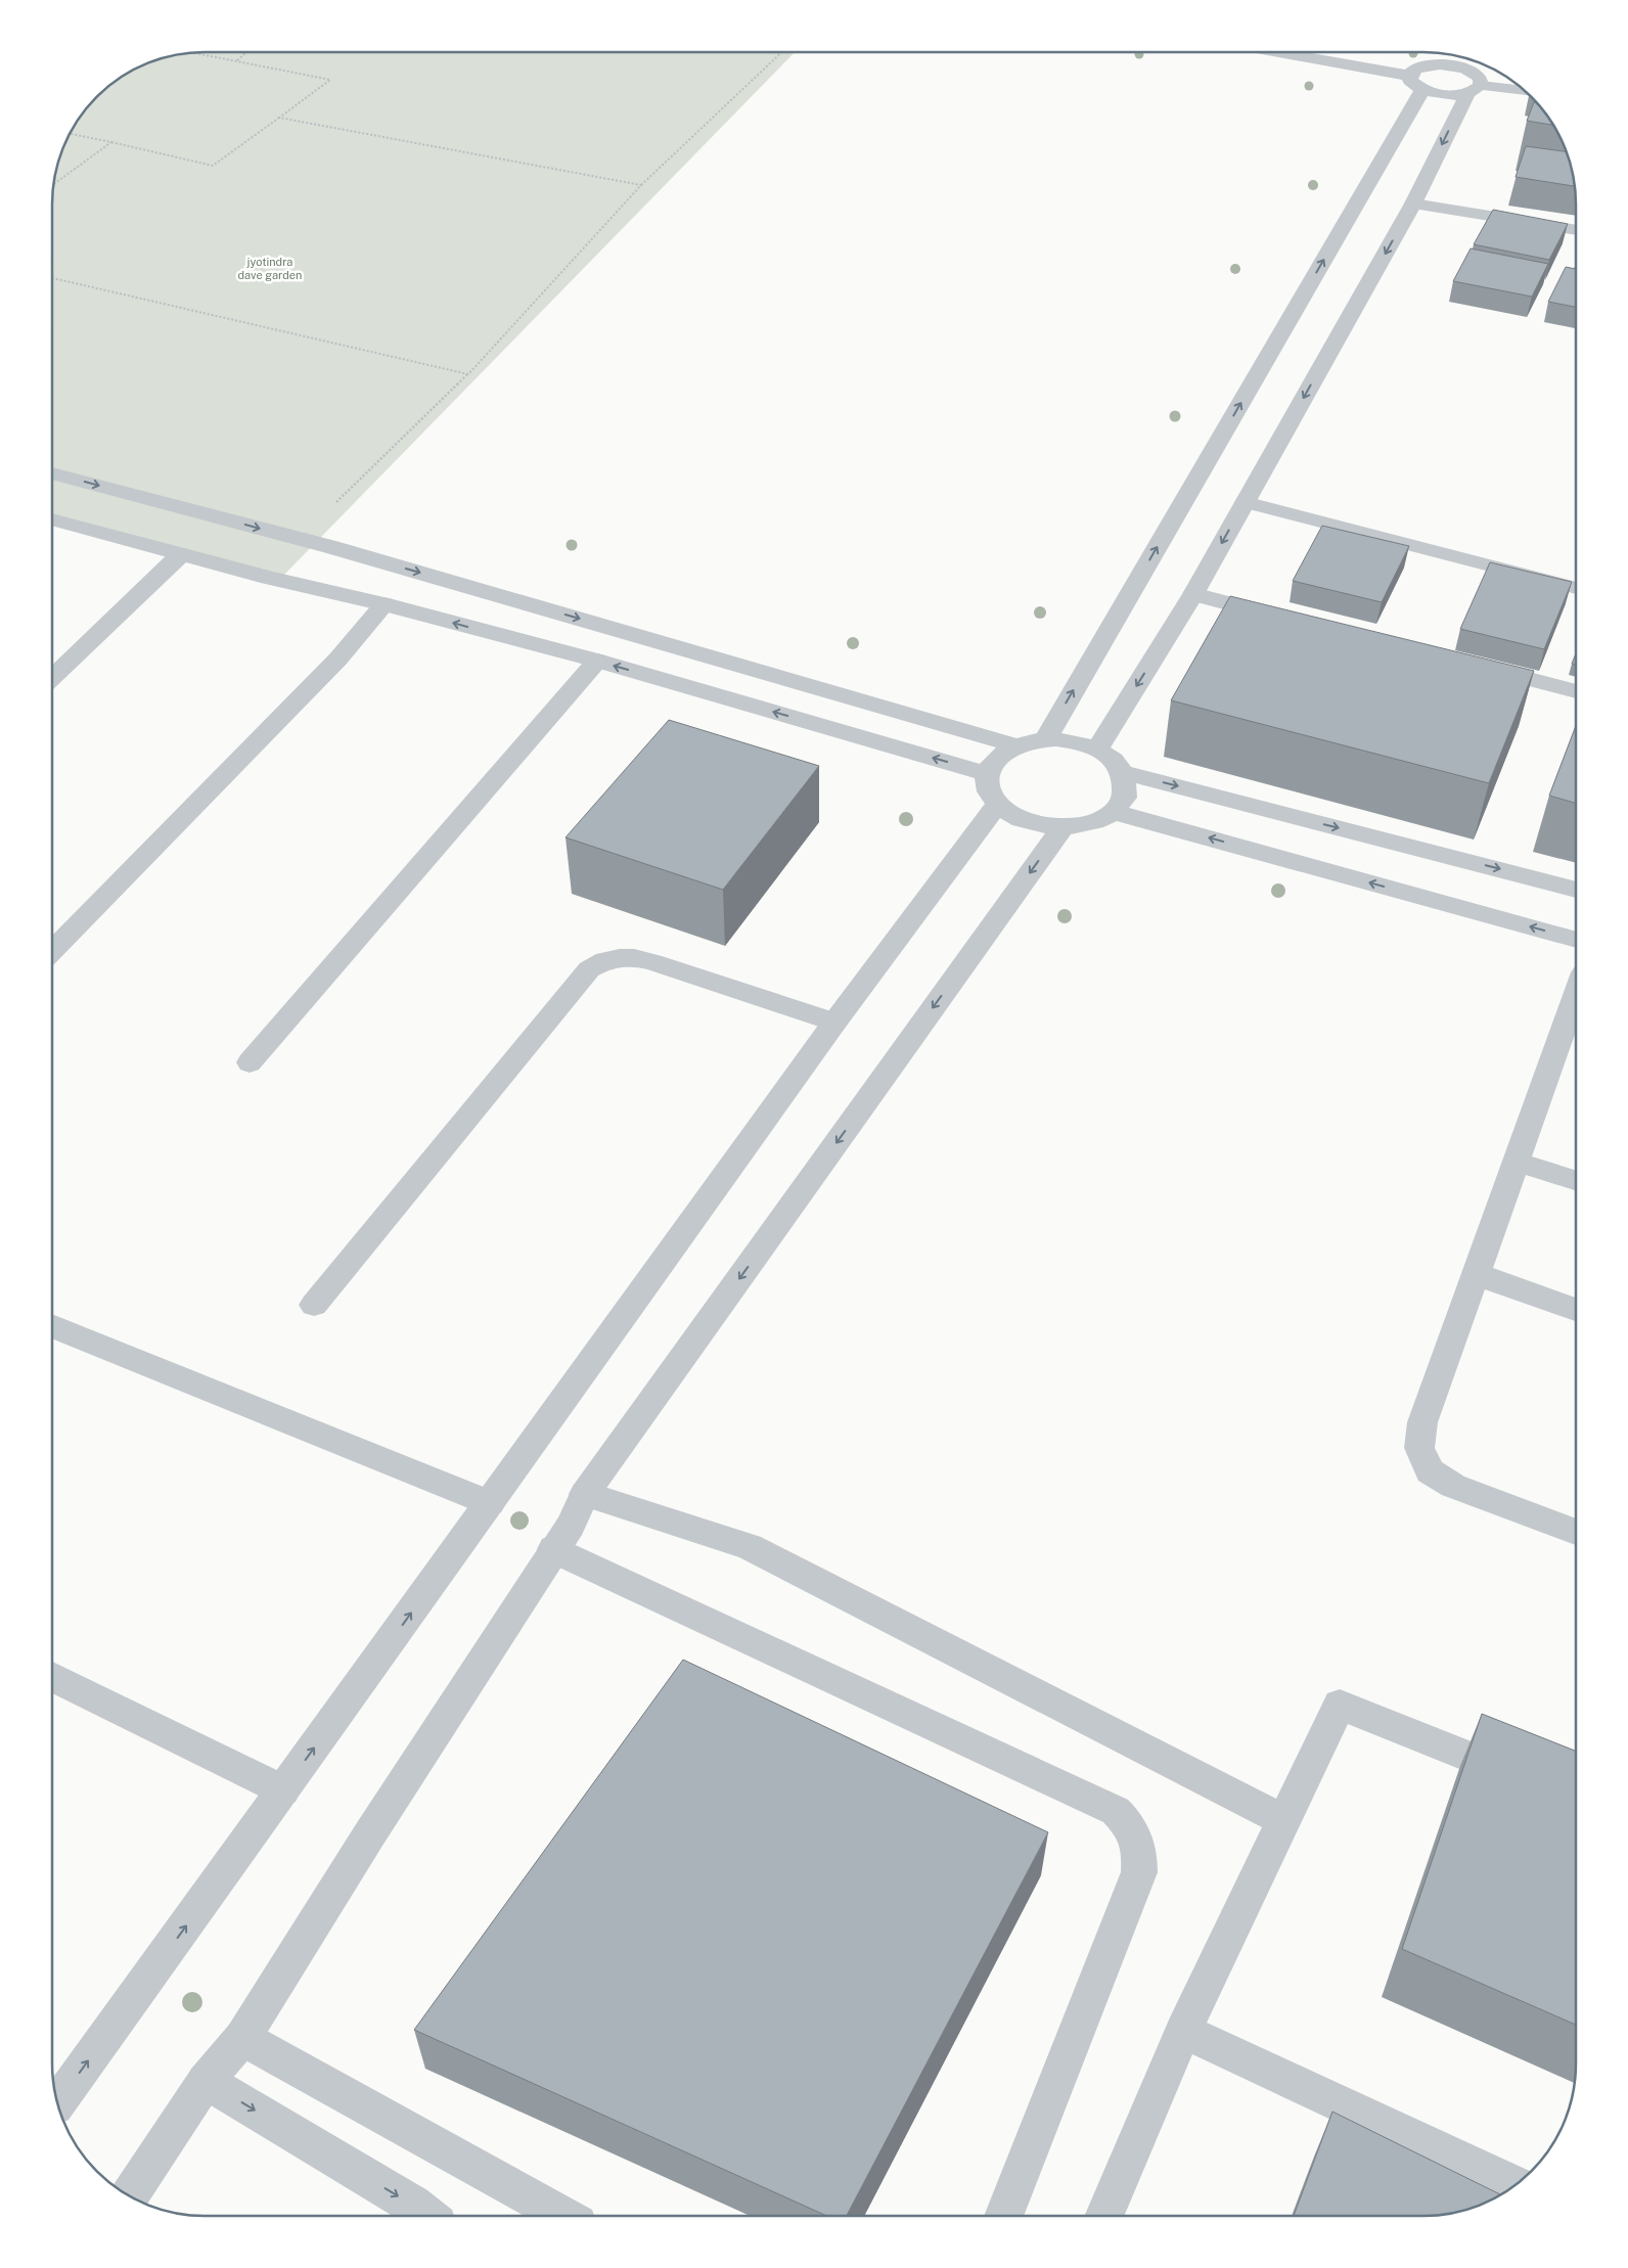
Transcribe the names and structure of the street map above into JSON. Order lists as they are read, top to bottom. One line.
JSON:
{"parks":["jyotindra dave garden"]}
